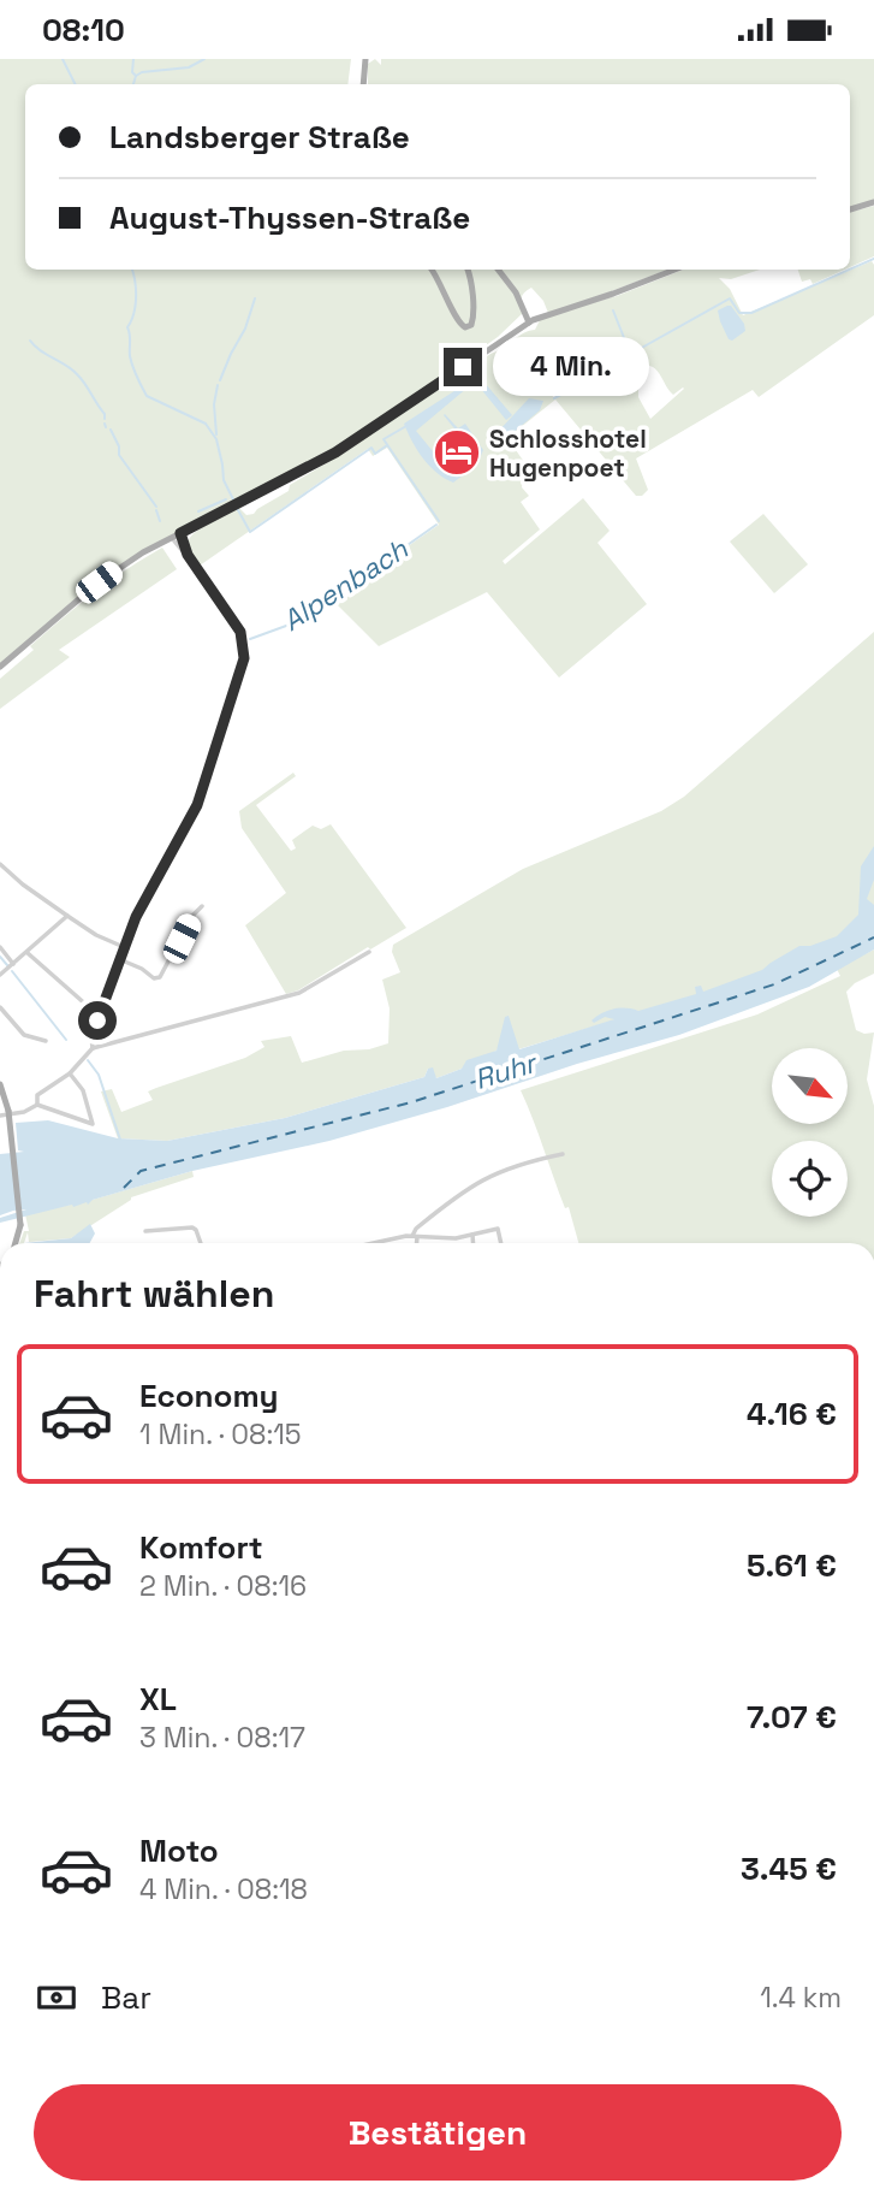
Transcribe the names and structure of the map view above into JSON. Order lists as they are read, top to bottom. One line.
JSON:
{"water":["Alpenbach","Ruhr"],"places":{"hotel":["Schlosshotel Hugenpoet"]},"north":"bottom right","page":{"status":"08:10","banner":["Landsberger Straße","August-Thyssen-Straße"],"bubble":"4 Min.","heading":"Fahrt wählen","list":[{"name":"Economy","note":"1 Min. · 08:15","value":"4.16 €"},{"name":"Komfort","note":"2 Min. · 08:16","value":"5.61 €"},{"name":"XL","note":"3 Min. · 08:17","value":"7.07 €"},{"name":"Moto","note":"4 Min. · 08:18","value":"3.45 €"}],"pay":["Bar","1.4 km"],"buttons":"Bestätigen"}}
